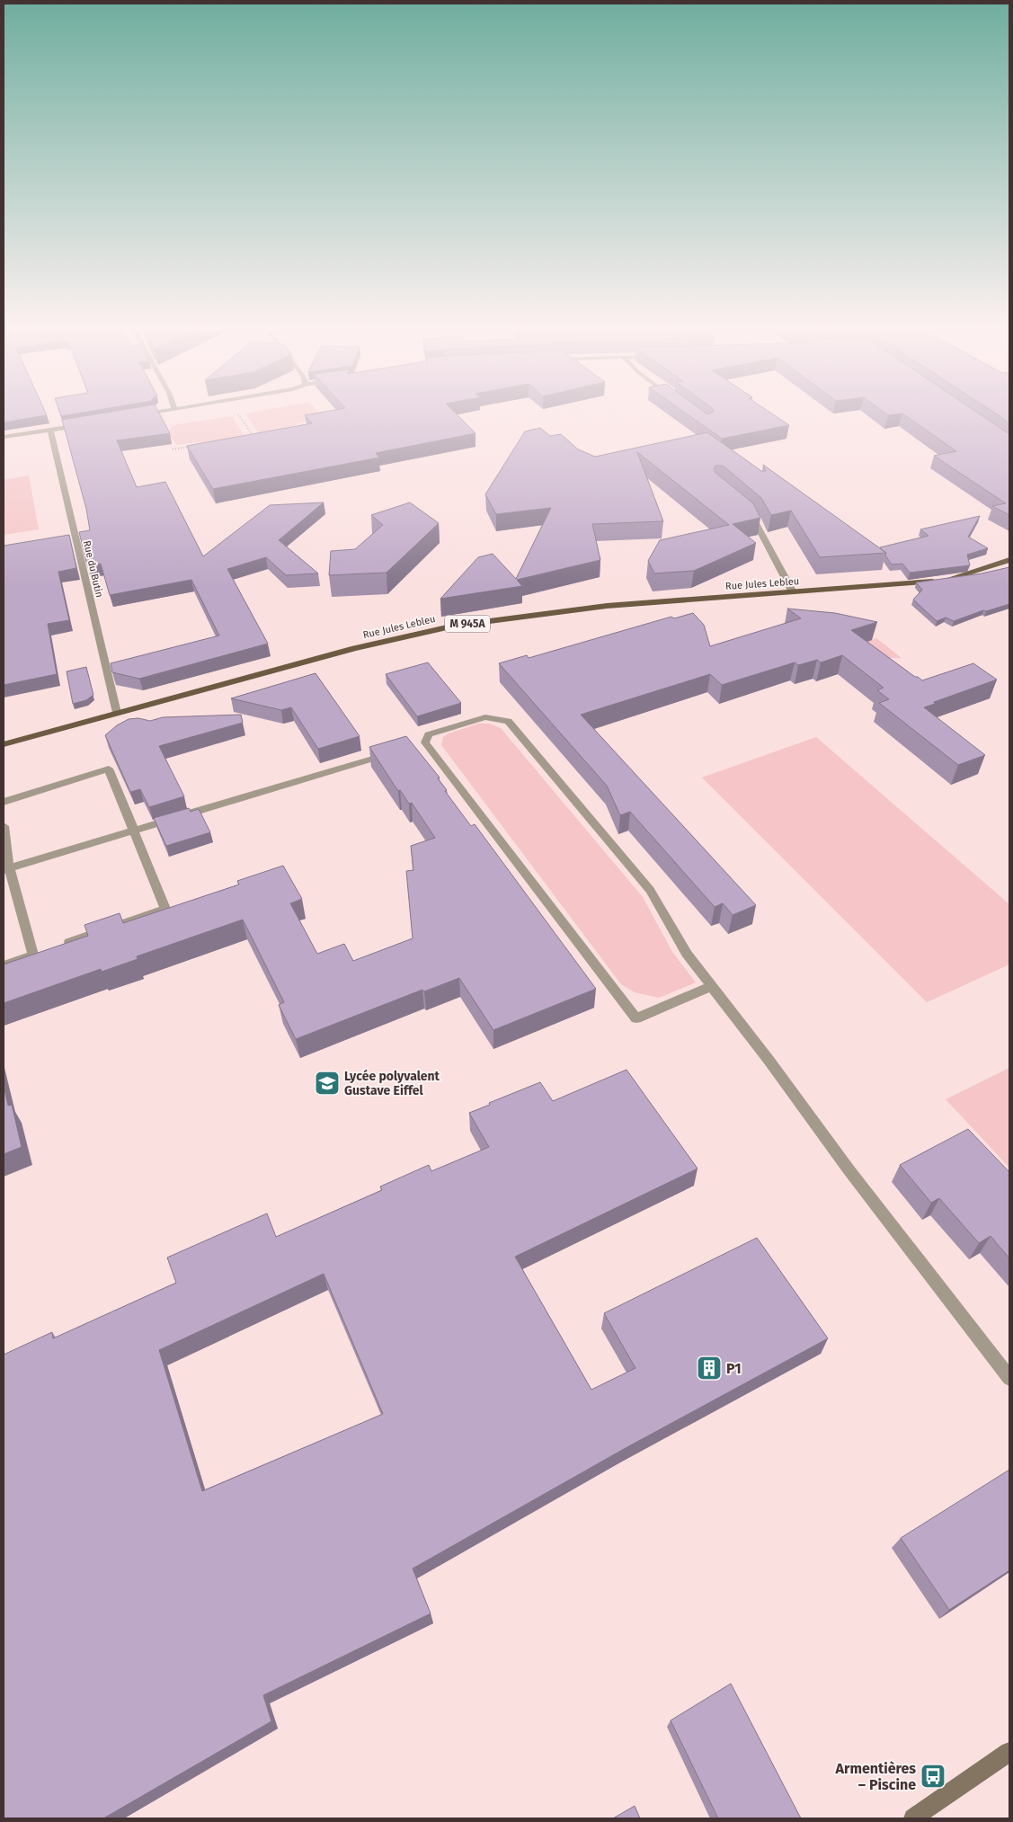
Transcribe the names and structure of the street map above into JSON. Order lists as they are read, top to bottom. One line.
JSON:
{"streets":{"main road":["Rue Jules Lebleu","M 945A"],"street":["Rue du Butin"]},"crossings":[["Rue du Butin","Rue Jules Lebleu"]],"places":{"school or university":["Lycée polyvalent Gustave Eiffel"],"building":["P1"],"bus stop":["Armentières – Piscine"]}}
